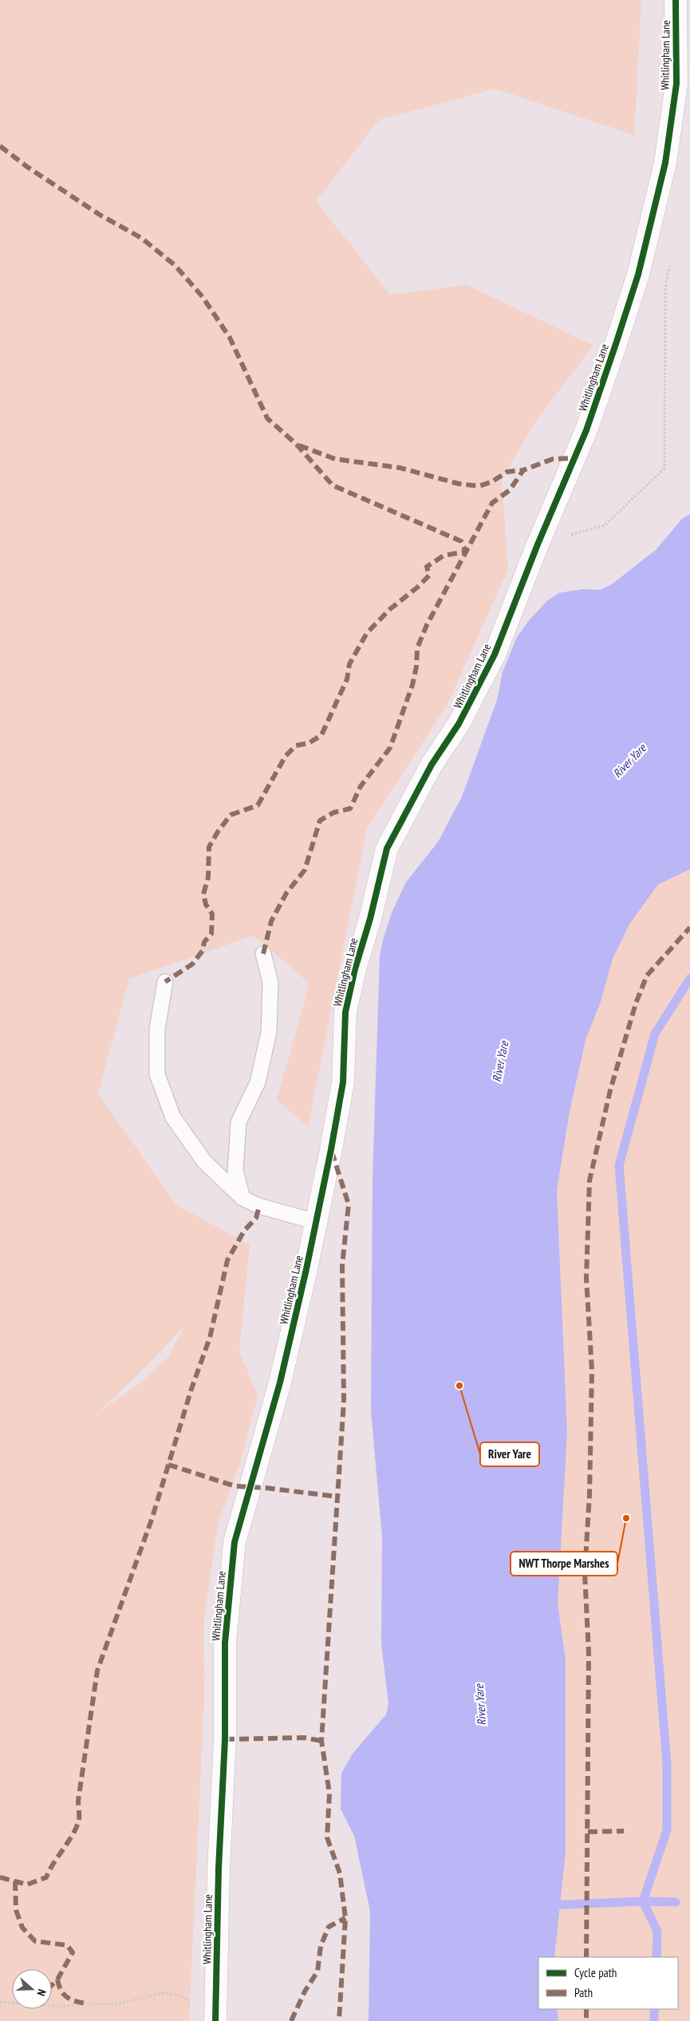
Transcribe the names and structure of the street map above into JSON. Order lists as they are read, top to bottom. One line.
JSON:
{"streets":{"street":["Whitlingham Lane"]},"water":["River Yare"],"places":["River Yare","NWT Thorpe Marshes"],"legend":["Cycle path","Path"],"north":"right"}
